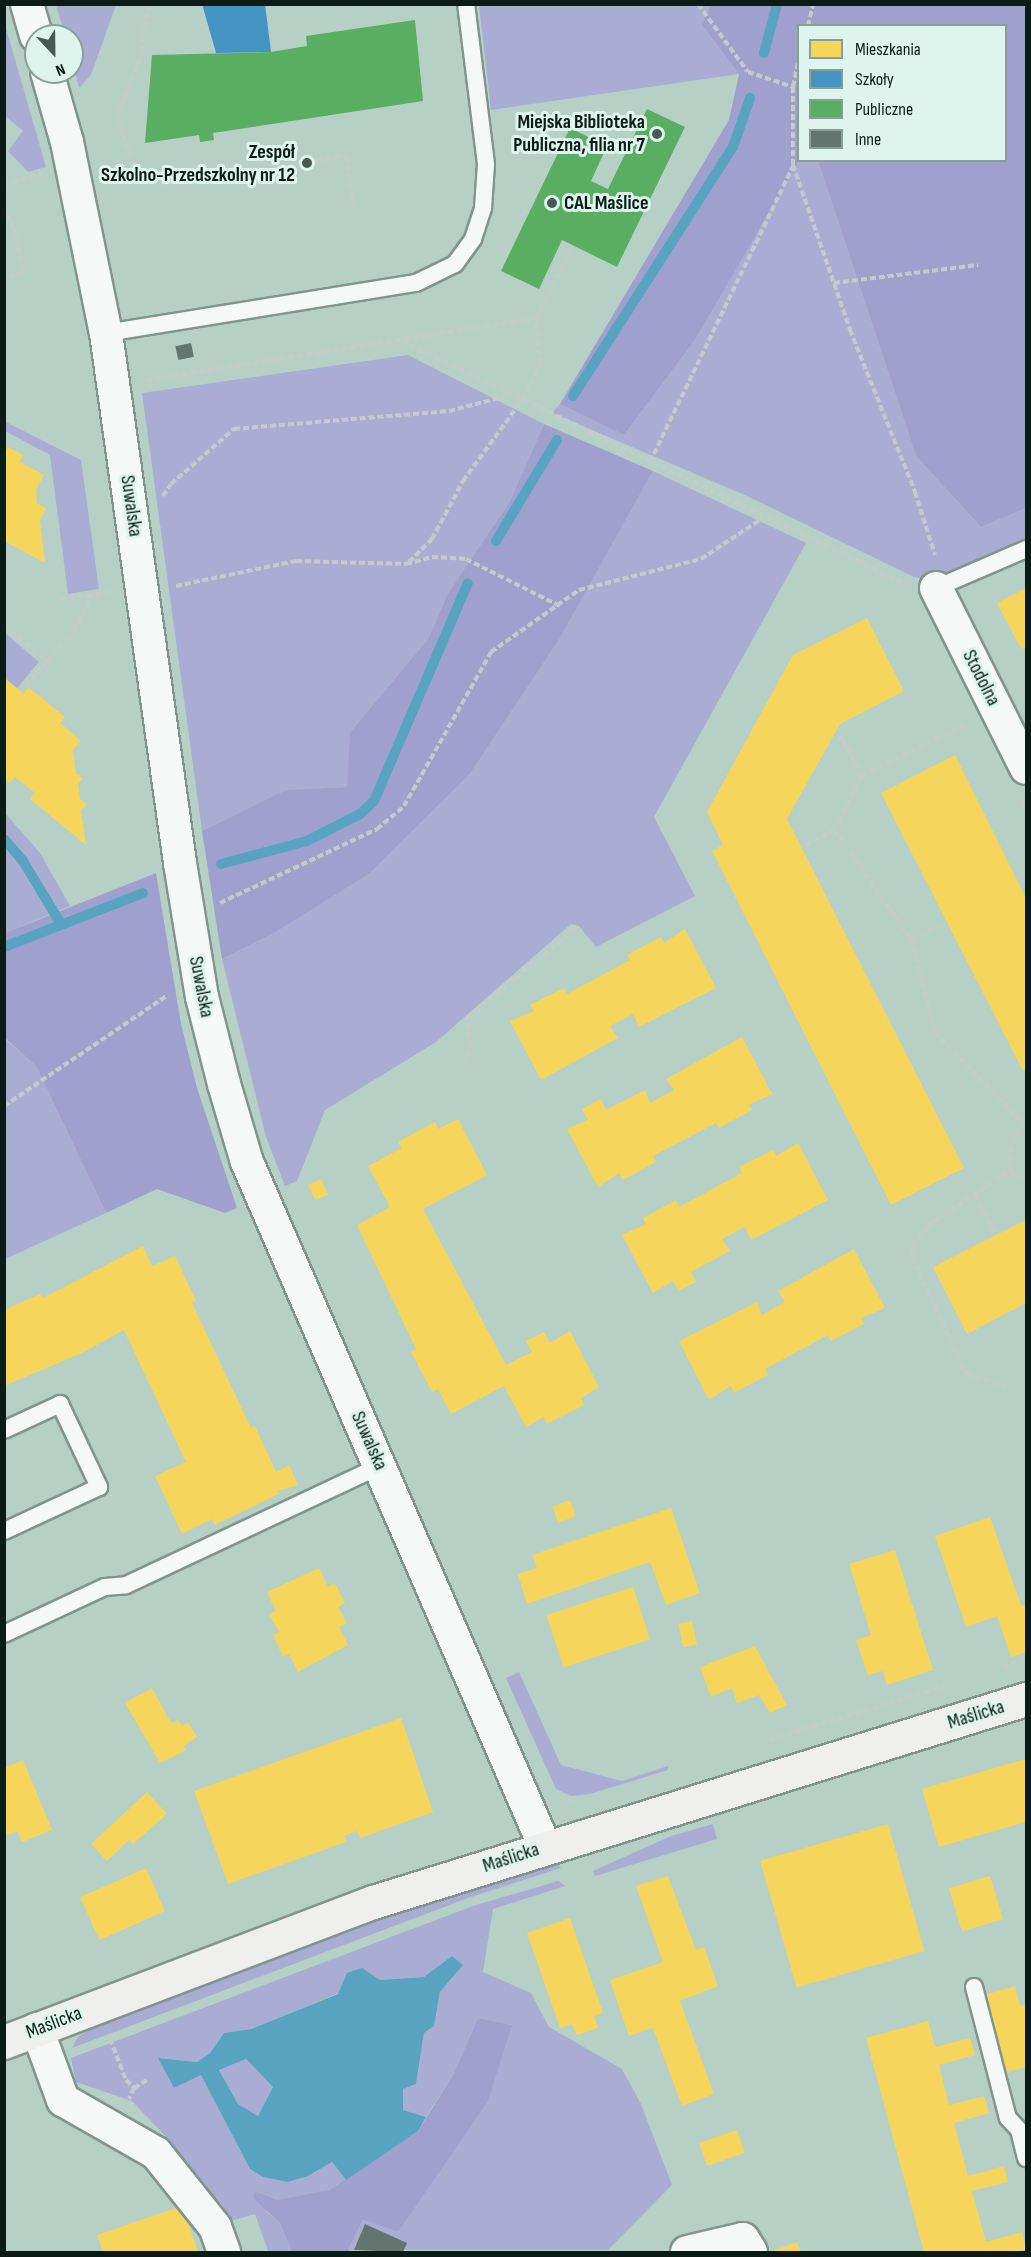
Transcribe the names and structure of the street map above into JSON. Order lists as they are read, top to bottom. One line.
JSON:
{"streets":{"street":["Suwalska","Stodolna","Maślicka"]},"crossings":[["Suwalska","Maślicka"]],"places":["Miejska Biblioteka Publiczna, filia nr 7","Zespół Szkolno-Przedszkolny nr 12","CAL Maślice"],"legend":["Mieszkania","Szkoły","Publiczne","Inne"],"north":"bottom"}
